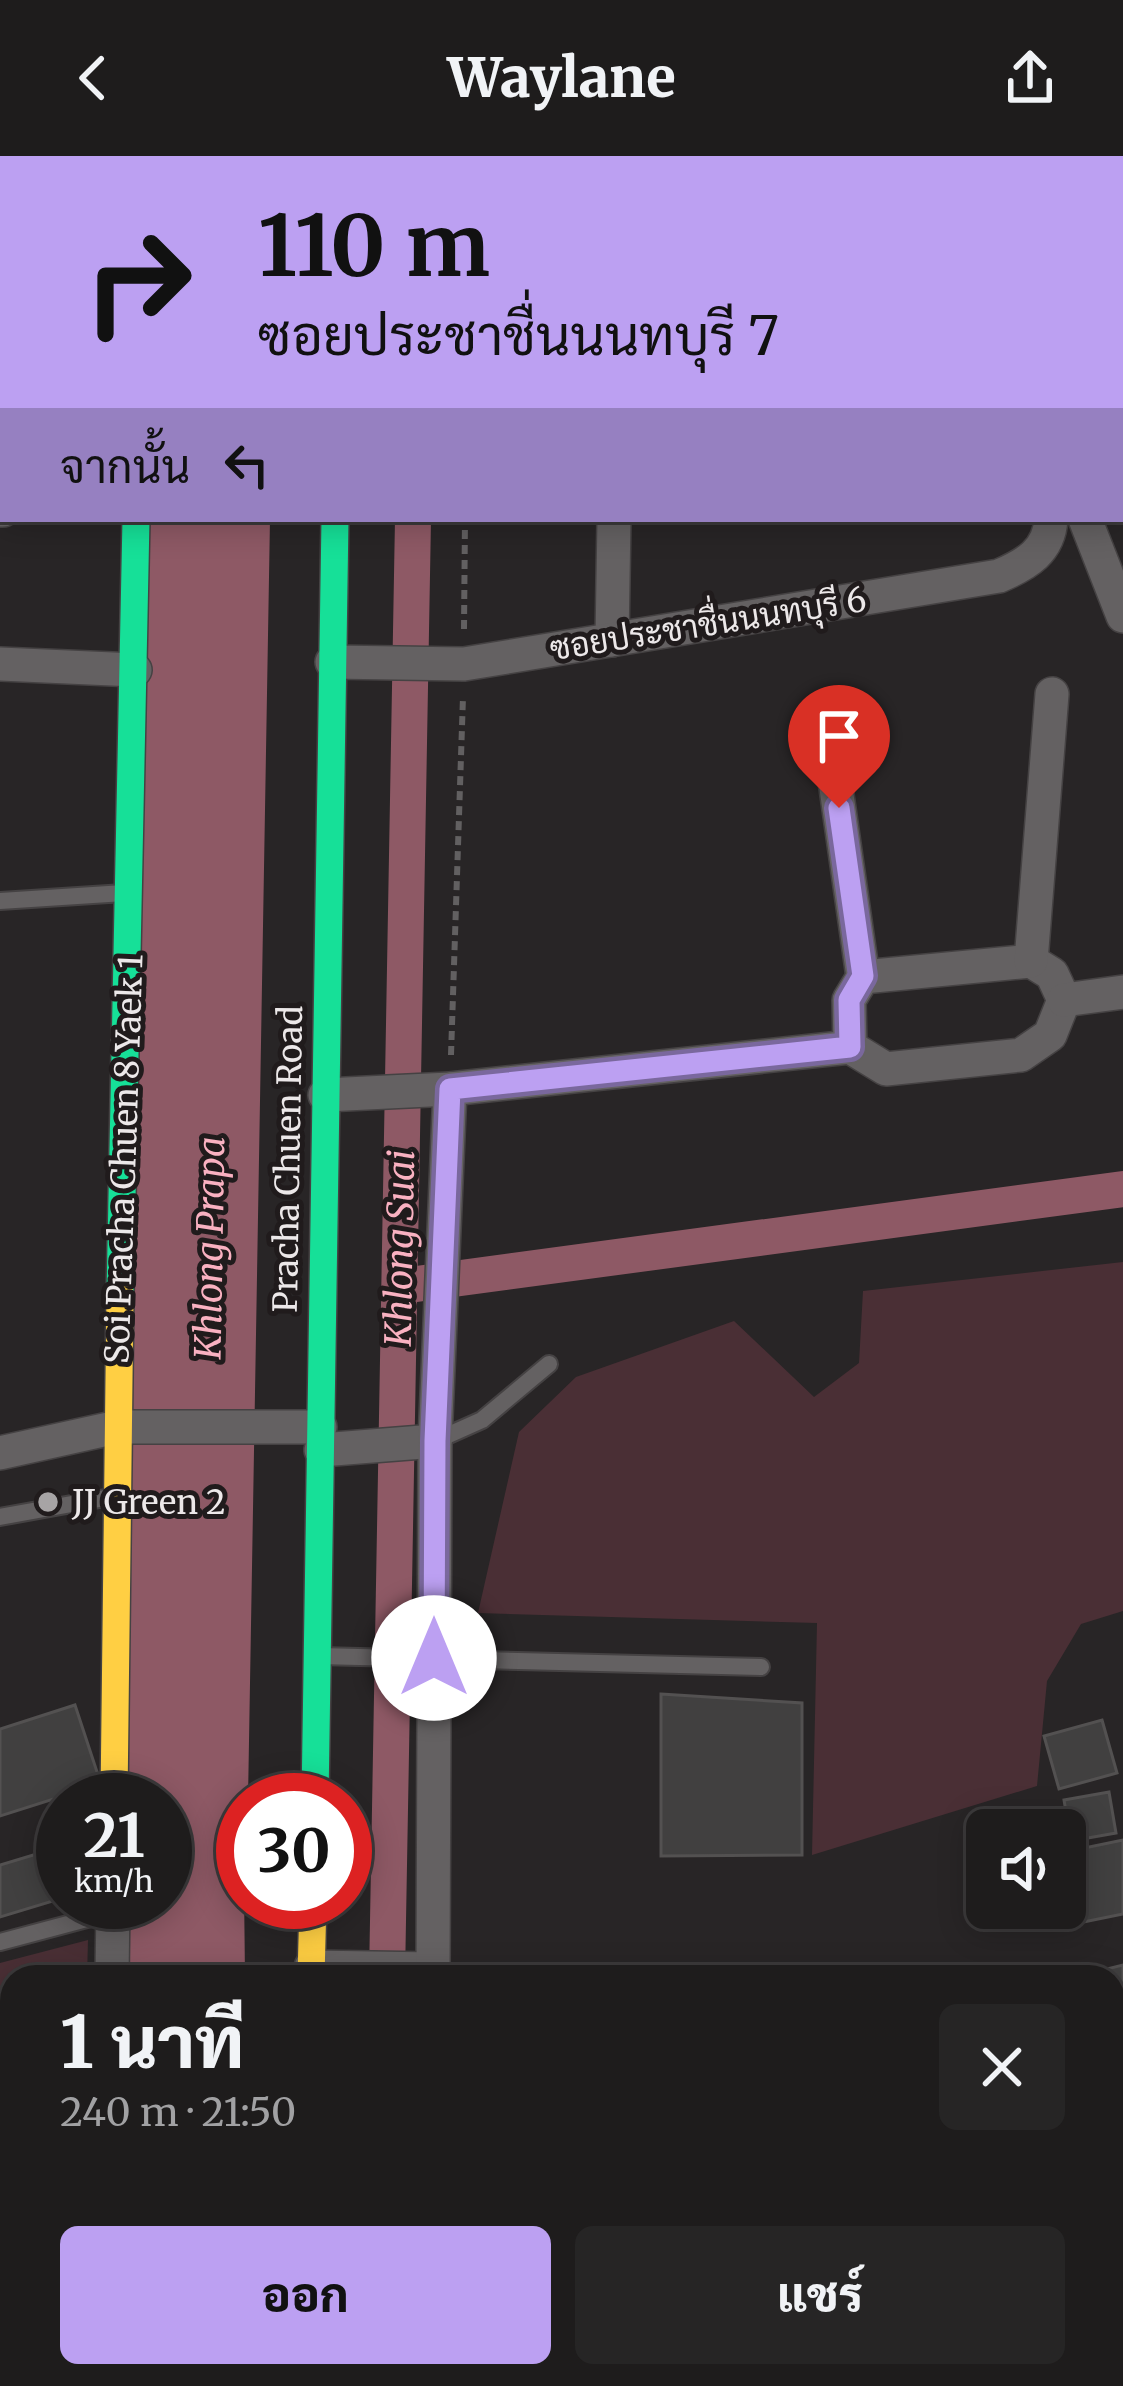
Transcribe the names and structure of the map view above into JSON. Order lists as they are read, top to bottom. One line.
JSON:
{"streets":{"main road":["Soi Pracha Chuen 8 Yaek 1","Pracha Chuen Road"],"street":["ซอยประชาชื่นนนทบุรี 6"]},"crossings":[["ซอยประชาชื่นนนทบุรี 6","Pracha Chuen Road"]],"water":["Khlong Prapa","Khlong Suai"],"places":["JJ Green 2"],"page":{"header":"Waylane","turn":["110 m","ซอยประชาชื่นนนทบุรี 7"],"then":"จากนั้น","speed":"21 km/h","limit":"30","heading":["1 นาที","240 m · 21:50"],"buttons":["ออก","แชร์"]}}
